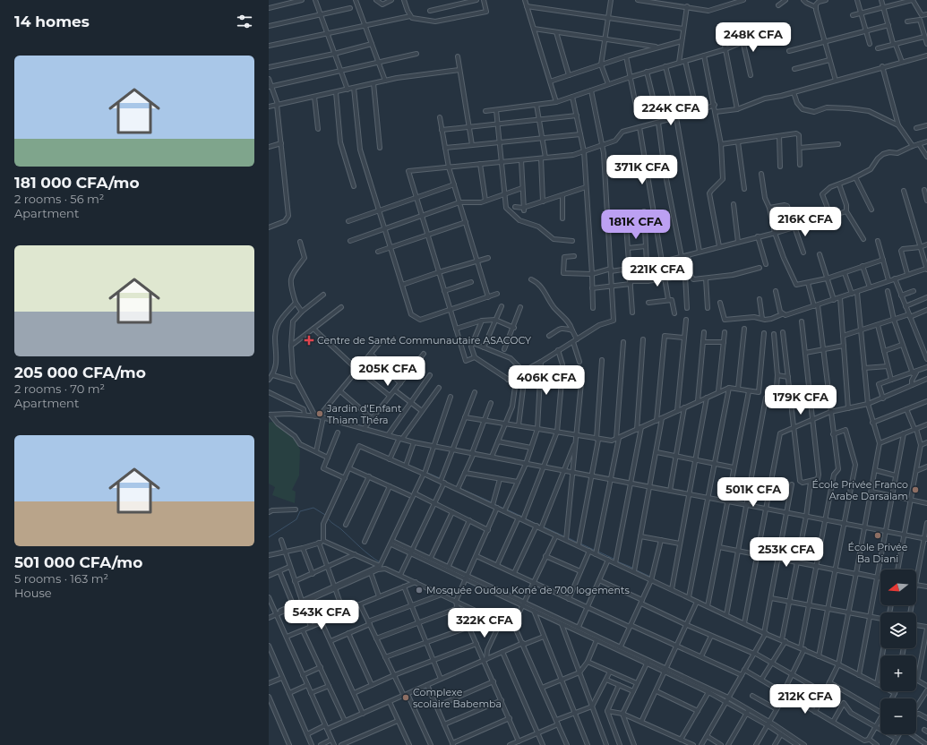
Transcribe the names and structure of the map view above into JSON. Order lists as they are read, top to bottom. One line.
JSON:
{"places":{"health":["Centre de Santé Communautaire ASACOCY"],"other":["Jardin d'Enfant Thiam Théra","École Privée Franco Arabe Darsalam","École Privée Ba Diani","Mosquée Oudou Koné de 700 logements","Complexe scolaire Babemba"]},"north":"left","page":{"heading":"14 homes","price":["248K CFA","224K CFA","371K CFA","216K CFA","181K CFA","221K CFA","205K CFA","406K CFA","179K CFA","501K CFA","253K CFA","543K CFA","322K CFA","212K CFA"],"list":[{"name":"181 000 CFA/mo","note":"2 rooms · 56 m² · Apartment"},{"name":"205 000 CFA/mo","note":"2 rooms · 70 m² · Apartment"},{"name":"501 000 CFA/mo","note":"5 rooms · 163 m² · House"}],"map_buttons":["+","−"]}}
